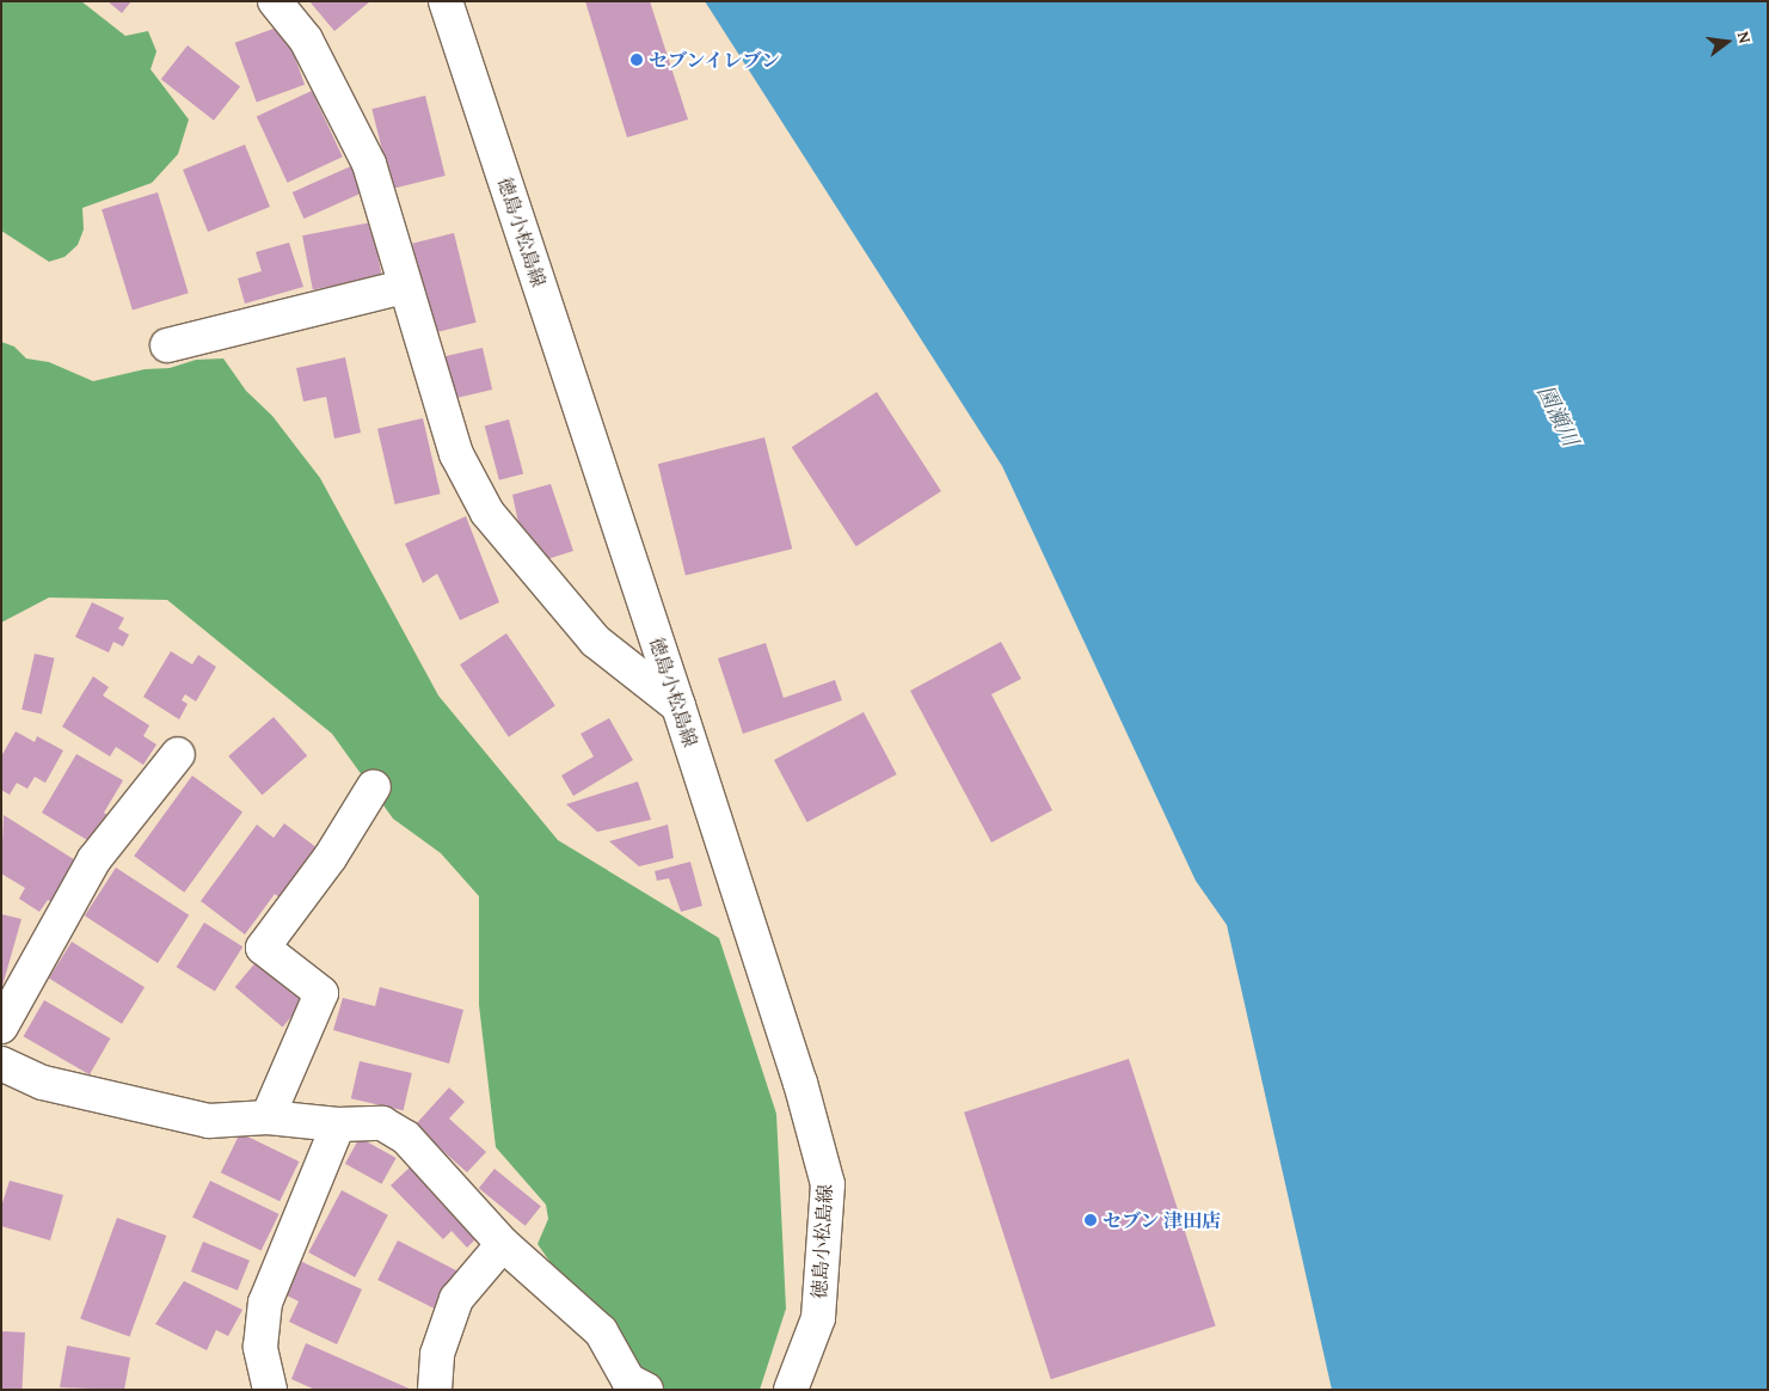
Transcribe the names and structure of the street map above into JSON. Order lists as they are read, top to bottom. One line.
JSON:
{"streets":{"street":["徳島小松島線"]},"water":["園瀬川"],"places":["セブンイレブン","セブン 津田店"],"north":"right"}
